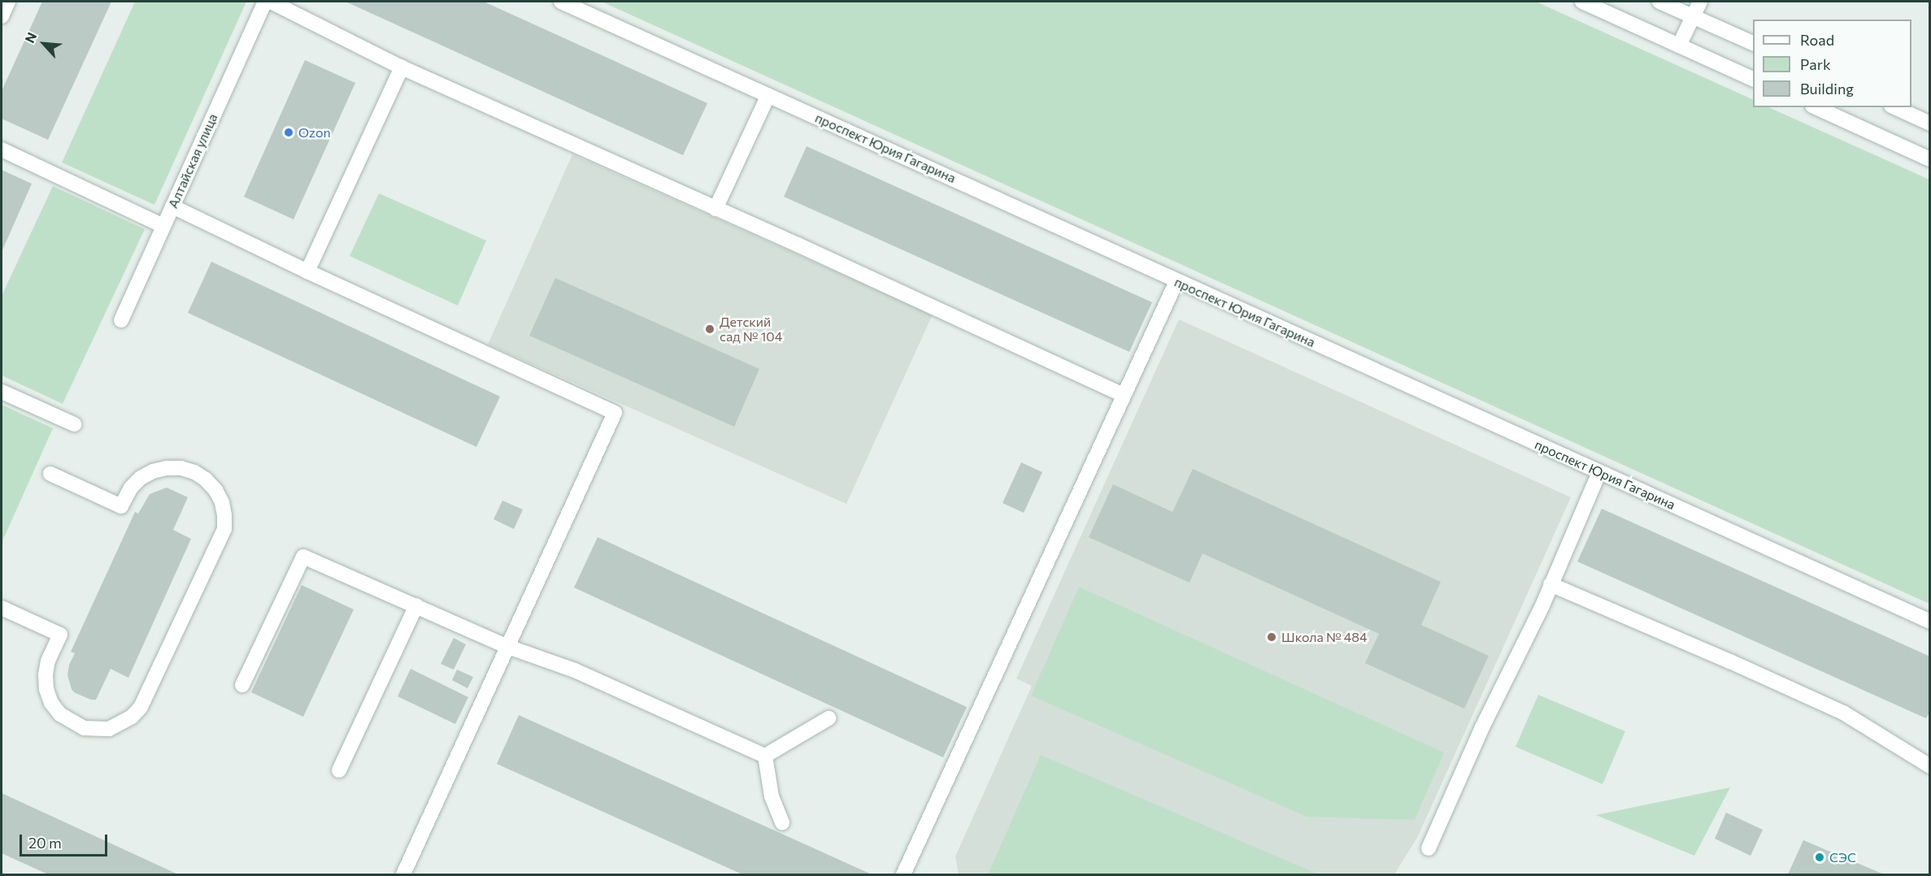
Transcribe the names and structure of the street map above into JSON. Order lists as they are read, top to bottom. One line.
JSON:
{"streets":{"street":["проспект Юрия Гагарина","Алтайская улица"]},"places":["Ozon","Детский сад № 104","Школа № 484","СЭС"],"legend":["Road","Park","Building"],"scale_bar":"20 m","north":"top left"}
